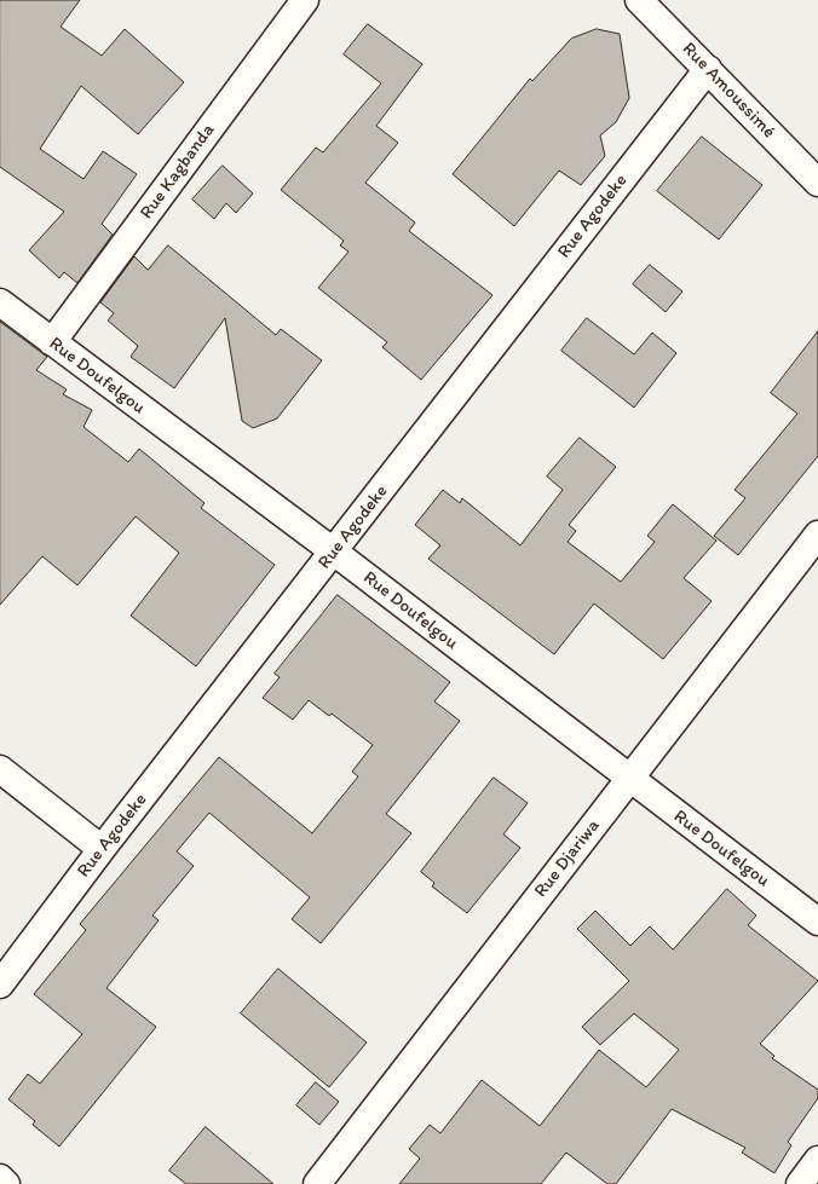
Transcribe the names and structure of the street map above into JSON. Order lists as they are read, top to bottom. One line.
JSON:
{"streets":{"street":["Rue Amoussimé","Rue Kagbanda","Rue Agodeke","Rue Doufelgou","Rue Djariwa"]},"crossings":[["Rue Amoussimé","Rue Agodeke"],["Rue Kagbanda","Rue Doufelgou"],["Rue Agodeke","Rue Doufelgou"],["Rue Doufelgou","Rue Djariwa"]]}
